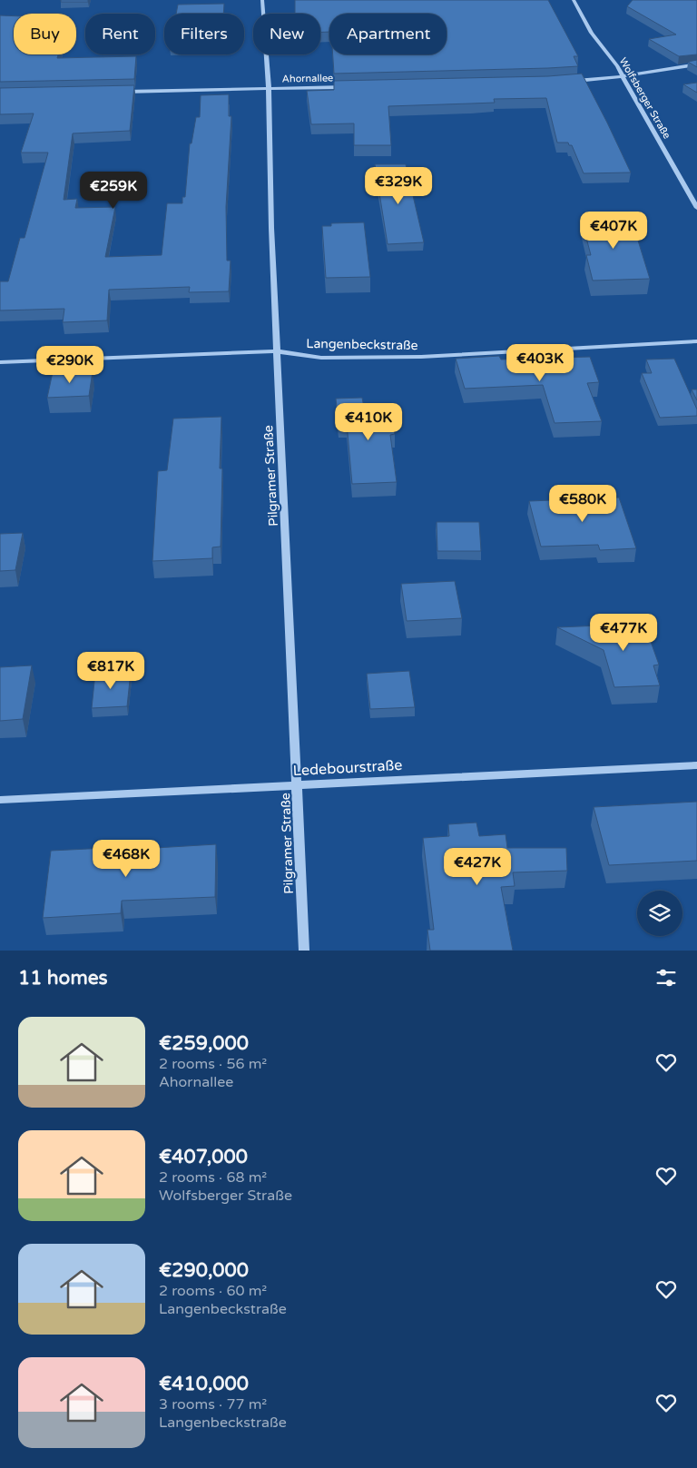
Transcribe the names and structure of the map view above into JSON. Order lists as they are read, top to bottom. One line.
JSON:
{"streets":{"street":["Ahornallee","Wolfsberger Straße","Langenbeckstraße","Pilgramer Straße","Ledebourstraße"]},"crossings":[["Ahornallee","Pilgramer Straße"],["Langenbeckstraße","Pilgramer Straße"],["Pilgramer Straße","Ledebourstraße"]],"page":{"chip":["Buy","Rent","Filters","New","Apartment"],"price":["€329K","€259K","€407K","€403K","€290K","€410K","€580K","€477K","€817K","€468K","€427K"],"heading":"11 homes","list":[{"name":"€259,000","note":"2 rooms · 56 m² · Ahornallee"},{"name":"€407,000","note":"2 rooms · 68 m² · Wolfsberger Straße"},{"name":"€290,000","note":"2 rooms · 60 m² · Langenbeckstraße"},{"name":"€410,000","note":"3 rooms · 77 m² · Langenbeckstraße"}]}}
